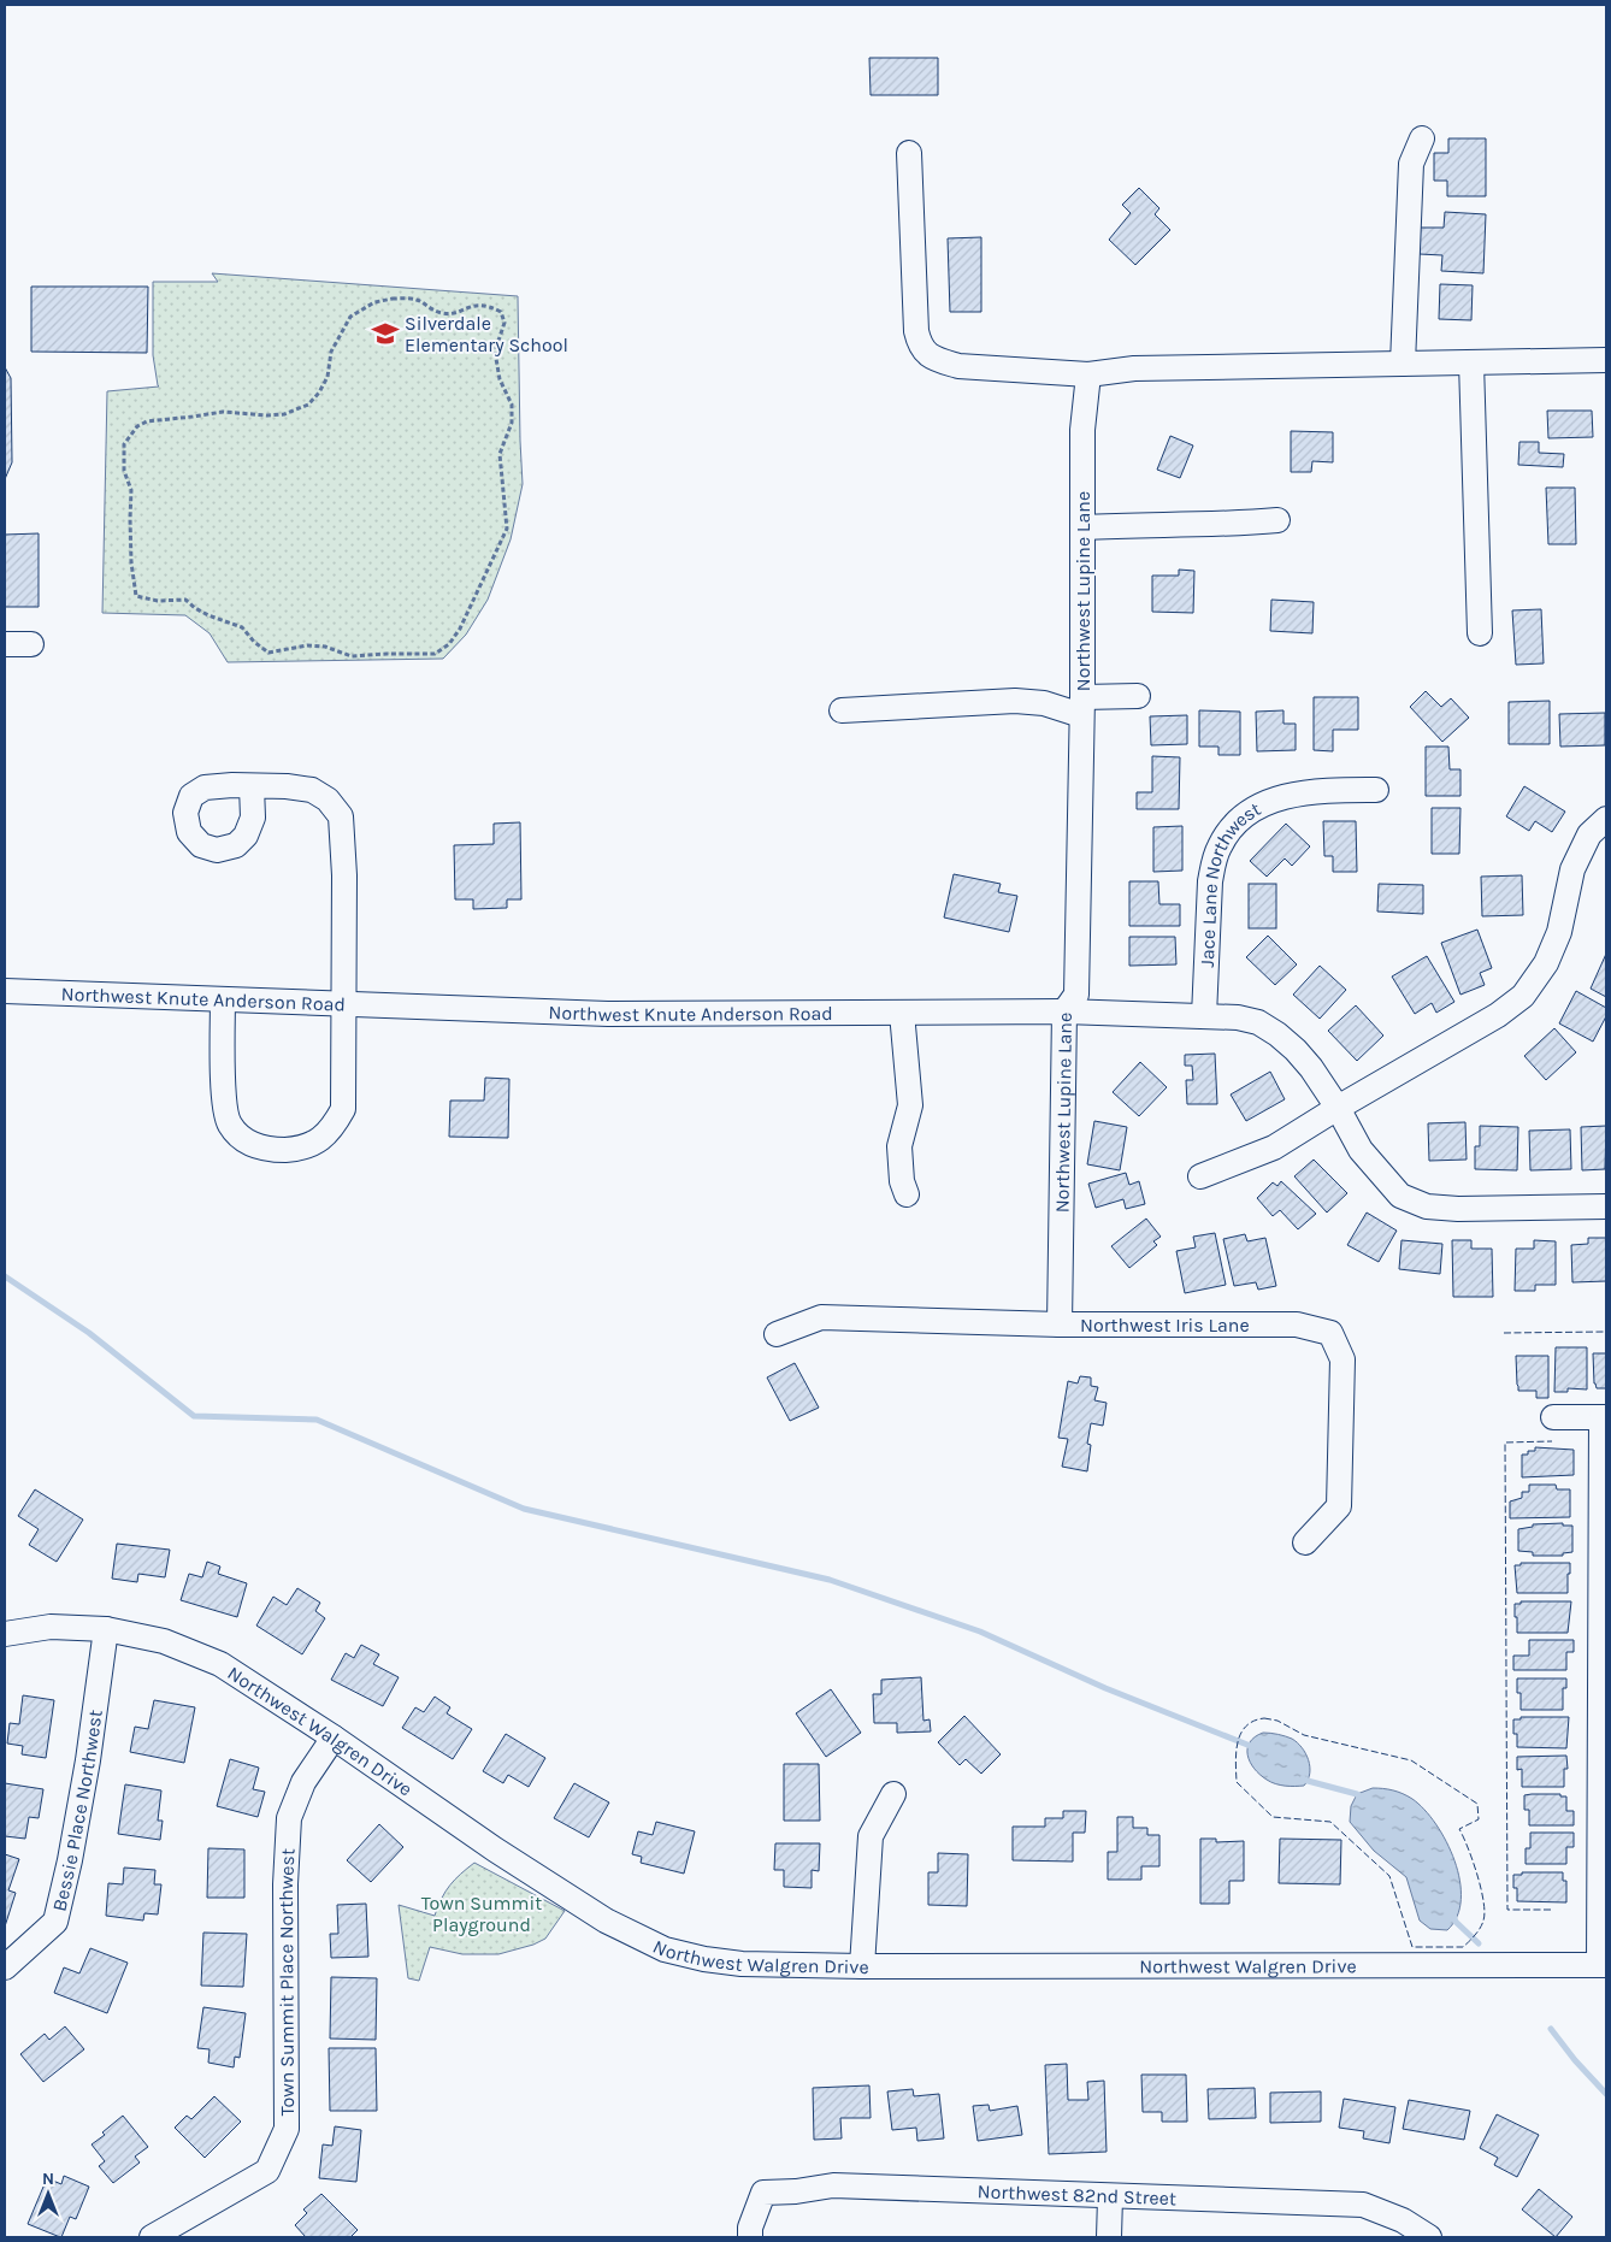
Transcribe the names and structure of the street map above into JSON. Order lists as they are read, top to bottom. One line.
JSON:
{"streets":{"street":["Northwest Lupine Lane","Jace Lane Northwest","Northwest Knute Anderson Road","Northwest Iris Lane","Northwest Walgren Drive","Bessie Place Northwest","Town Summit Place Northwest","Northwest 82nd Street"]},"crossings":[["Northwest Lupine Lane","Northwest Knute Anderson Road"],["Northwest Lupine Lane","Northwest Iris Lane"],["Jace Lane Northwest","Northwest Knute Anderson Road"],["Northwest Walgren Drive","Bessie Place Northwest"],["Northwest Walgren Drive","Town Summit Place Northwest"]],"parks":["Town Summit Playground"],"places":{"school or university":["Silverdale Elementary School"]},"north":"top"}
